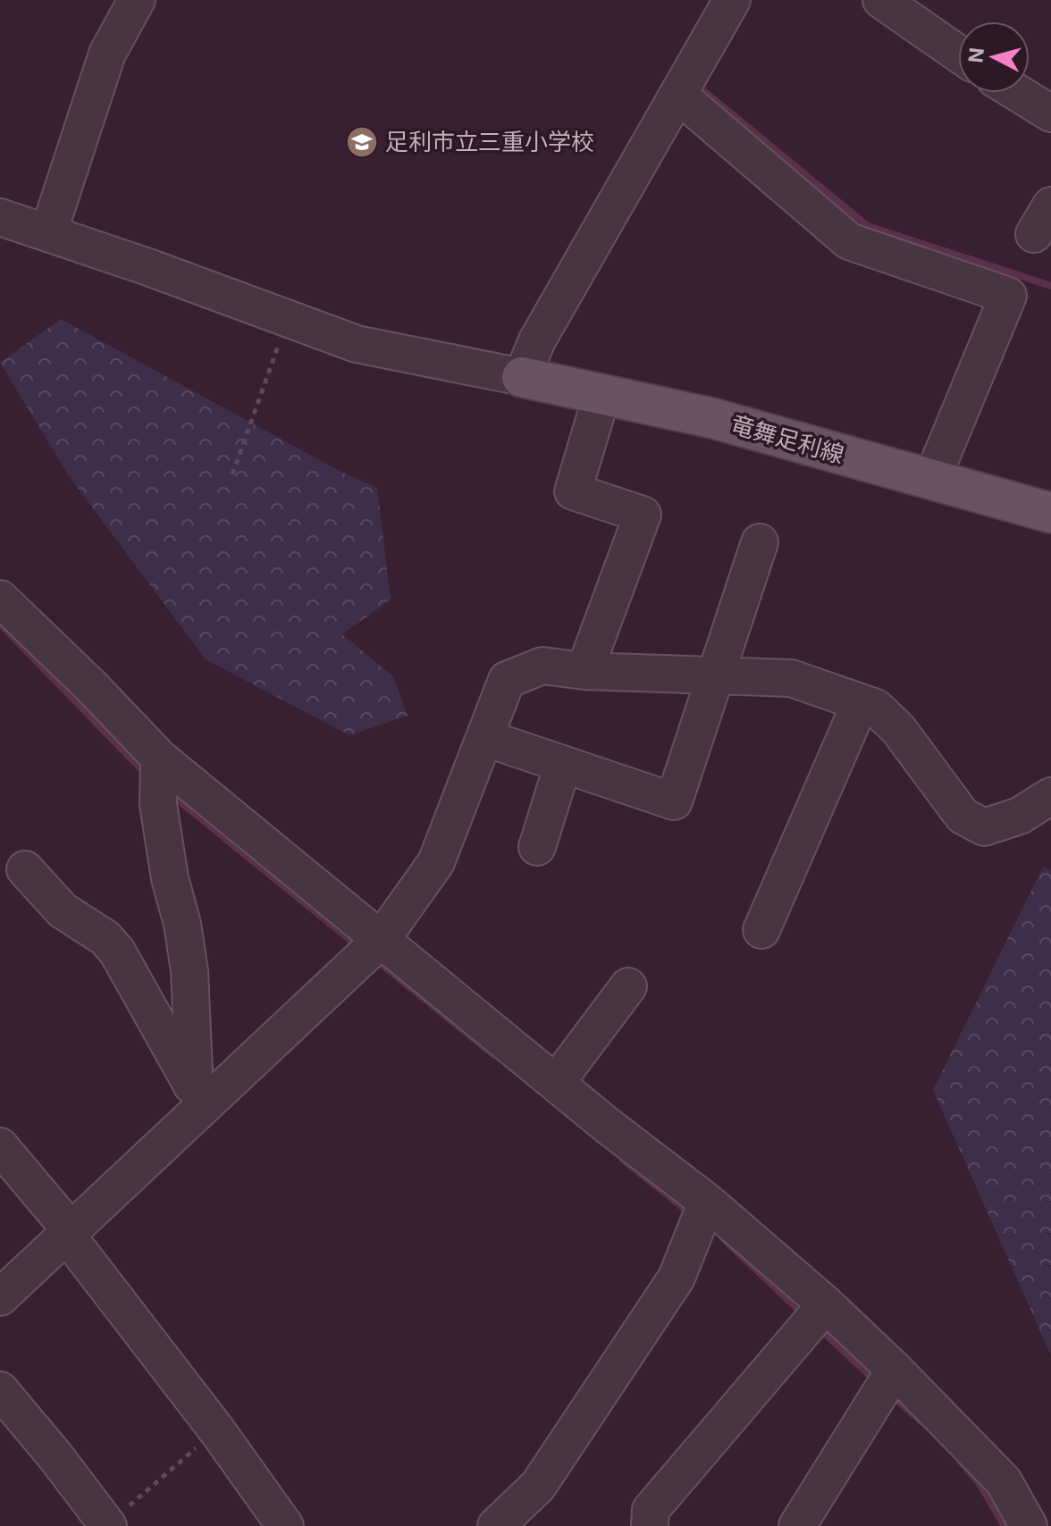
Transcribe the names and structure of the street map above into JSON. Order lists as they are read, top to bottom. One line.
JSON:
{"streets":{"main road":["竜舞足利線"]},"places":{"school or university":["足利市立三重小学校"]},"north":"left"}
